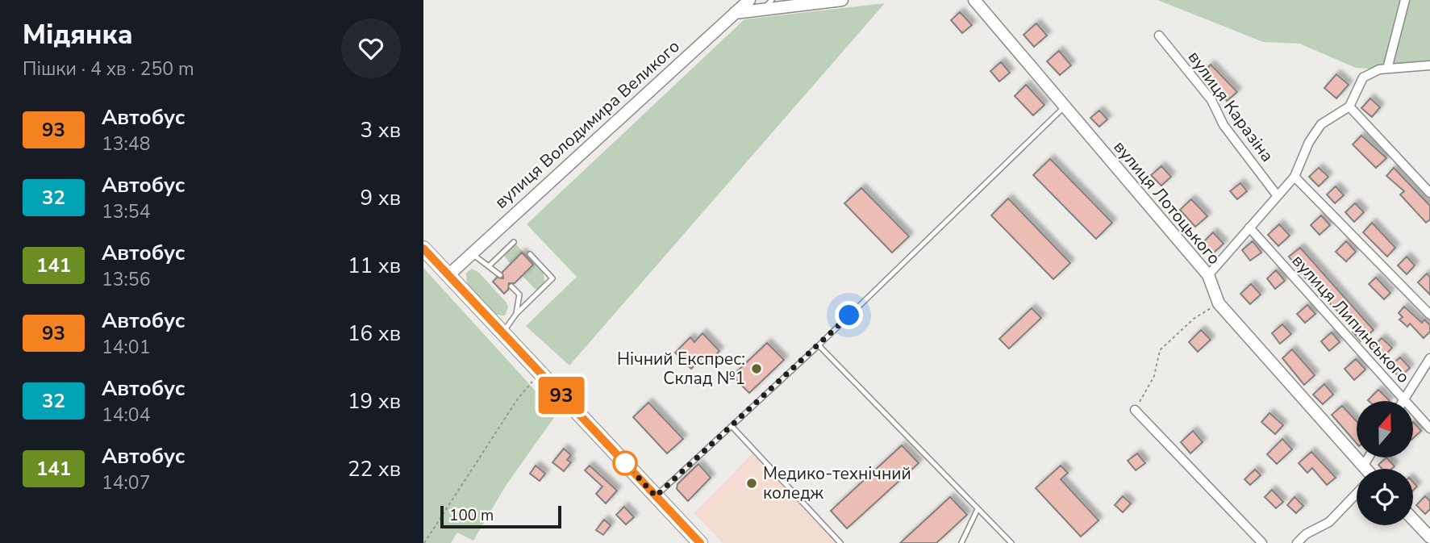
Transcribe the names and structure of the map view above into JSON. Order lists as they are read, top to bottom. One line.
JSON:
{"streets":{"street":["вулиця Каразіна","вулиця Володимира Великого","вулиця Лотоцького","вулиця Липинського"]},"places":["Нічний Експрес: Склад №1","Медико-технічний коледж"],"lines":["bus line 93"],"scale_bar":"100 m","north":"top","page":{"heading":["Мідянка","Пішки · 4 хв · 250 m"],"on_map":"93","list":[{"mark":"93","name":"Автобус","note":"13:48","value":"3 хв"},{"mark":"32","name":"Автобус","note":"13:54","value":"9 хв"},{"mark":"141","name":"Автобус","note":"13:56","value":"11 хв"},{"mark":"93","name":"Автобус","note":"14:01","value":"16 хв"},{"mark":"32","name":"Автобус","note":"14:04","value":"19 хв"},{"mark":"141","name":"Автобус","note":"14:07","value":"22 хв"}],"scale":"100 m"}}
